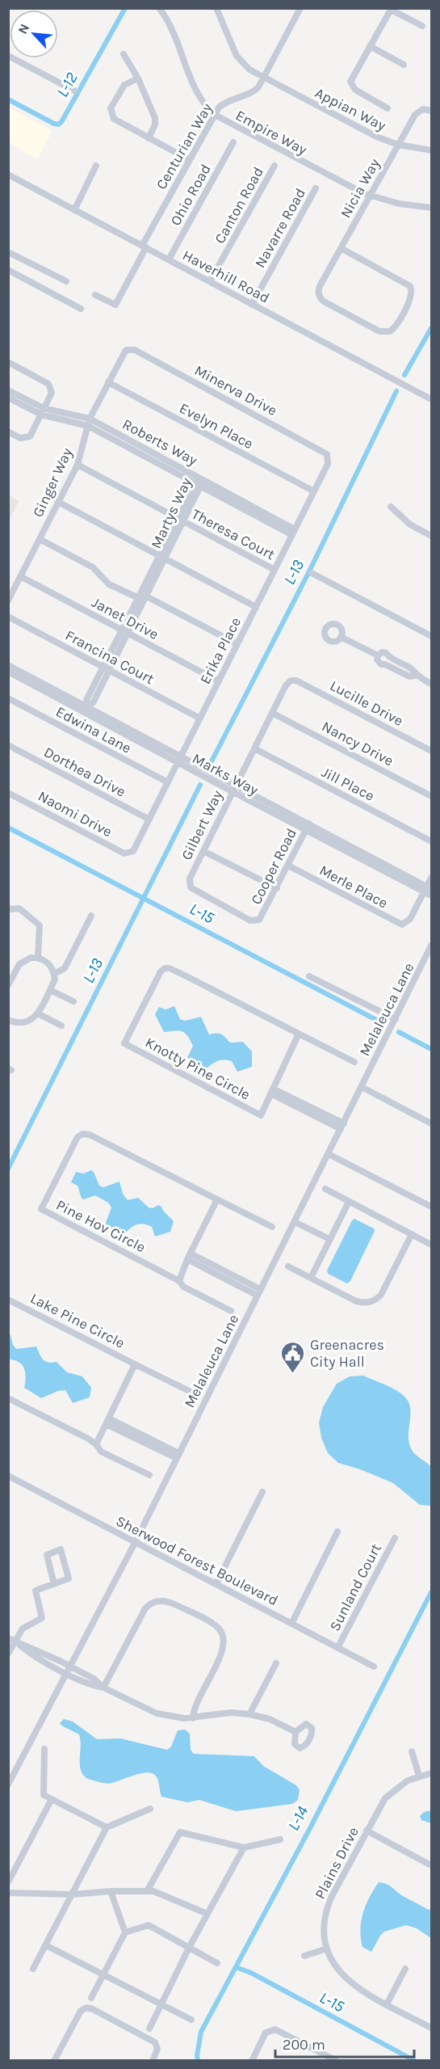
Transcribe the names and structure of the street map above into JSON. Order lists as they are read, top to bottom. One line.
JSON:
{"streets":{"street":["Appian Way","Empire Way","Centurian Way","Nicia Way","Ohio Road","Canton Road","Navarre Road","Haverhill Road","Minerva Drive","Evelyn Place","Roberts Way","Ginger Way","Martys Way","Theresa Court","Janet Drive","Erika Place","Francina Court","Lucille Drive","Edwina Lane","Nancy Drive","Dorthea Drive","Marks Way","Jill Place","Naomi Drive","Gilbert Way","Cooper Road","Merle Place","Melaleuca Lane","Knotty Pine Circle","Pine Hov Circle","Lake Pine Circle","Sherwood Forest Boulevard","Sunland Court","Plains Drive"]},"crossings":[["Appian Way","Centurian Way"],["Appian Way","Nicia Way"],["Empire Way","Centurian Way"],["Empire Way","Nicia Way"],["Centurian Way","Haverhill Road"],["Ohio Road","Haverhill Road"],["Canton Road","Haverhill Road"],["Navarre Road","Haverhill Road"],["Minerva Drive","Ginger Way"],["Minerva Drive","Erika Place"],["Evelyn Place","Ginger Way"],["Evelyn Place","Erika Place"],["Roberts Way","Ginger Way"],["Roberts Way","Martys Way"],["Roberts Way","Erika Place"],["Ginger Way","Theresa Court"],["Ginger Way","Janet Drive"],["Martys Way","Theresa Court"],["Martys Way","Janet Drive"],["Martys Way","Francina Court"],["Martys Way","Marks Way"],["Theresa Court","Erika Place"],["Janet Drive","Erika Place"],["Erika Place","Francina Court"],["Erika Place","Edwina Lane"],["Erika Place","Dorthea Drive"],["Erika Place","Marks Way"],["Erika Place","Naomi Drive"],["Lucille Drive","Gilbert Way"],["Nancy Drive","Gilbert Way"],["Marks Way","Gilbert Way"],["Marks Way","Cooper Road"],["Marks Way","Merle Place"],["Jill Place","Gilbert Way"],["Gilbert Way","Cooper Road"],["Cooper Road","Merle Place"],["Melaleuca Lane","Sherwood Forest Boulevard"],["Sherwood Forest Boulevard","Sunland Court"]],"water":["L-12","L-13","L-15","L-14"],"places":{"public building":["Greenacres City Hall"]},"scale_bar":"200 m","north":"top left"}
